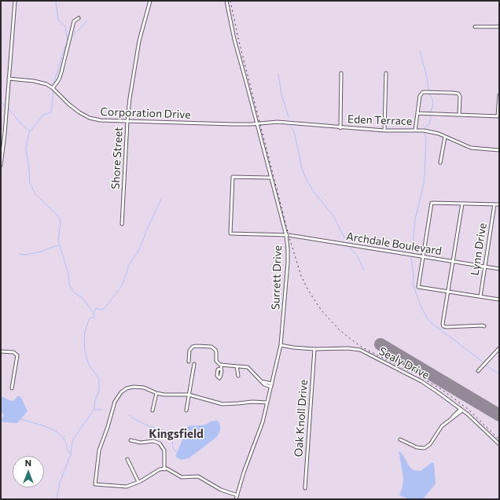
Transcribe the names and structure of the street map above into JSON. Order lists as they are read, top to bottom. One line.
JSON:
{"streets":{"street":["Corporation Drive","Eden Terrace","Shore Street","Archdale Boulevard","Lynn Drive","Surrett Drive","Sealy Drive","Oak Knoll Drive"]},"crossings":[["Corporation Drive","Eden Terrace"],["Corporation Drive","Shore Street"],["Corporation Drive","Surrett Drive"],["Eden Terrace","Surrett Drive"],["Archdale Boulevard","Lynn Drive"],["Archdale Boulevard","Surrett Drive"],["Surrett Drive","Sealy Drive"],["Sealy Drive","Oak Knoll Drive"]],"districts":["Kingsfield"],"north":"top"}
